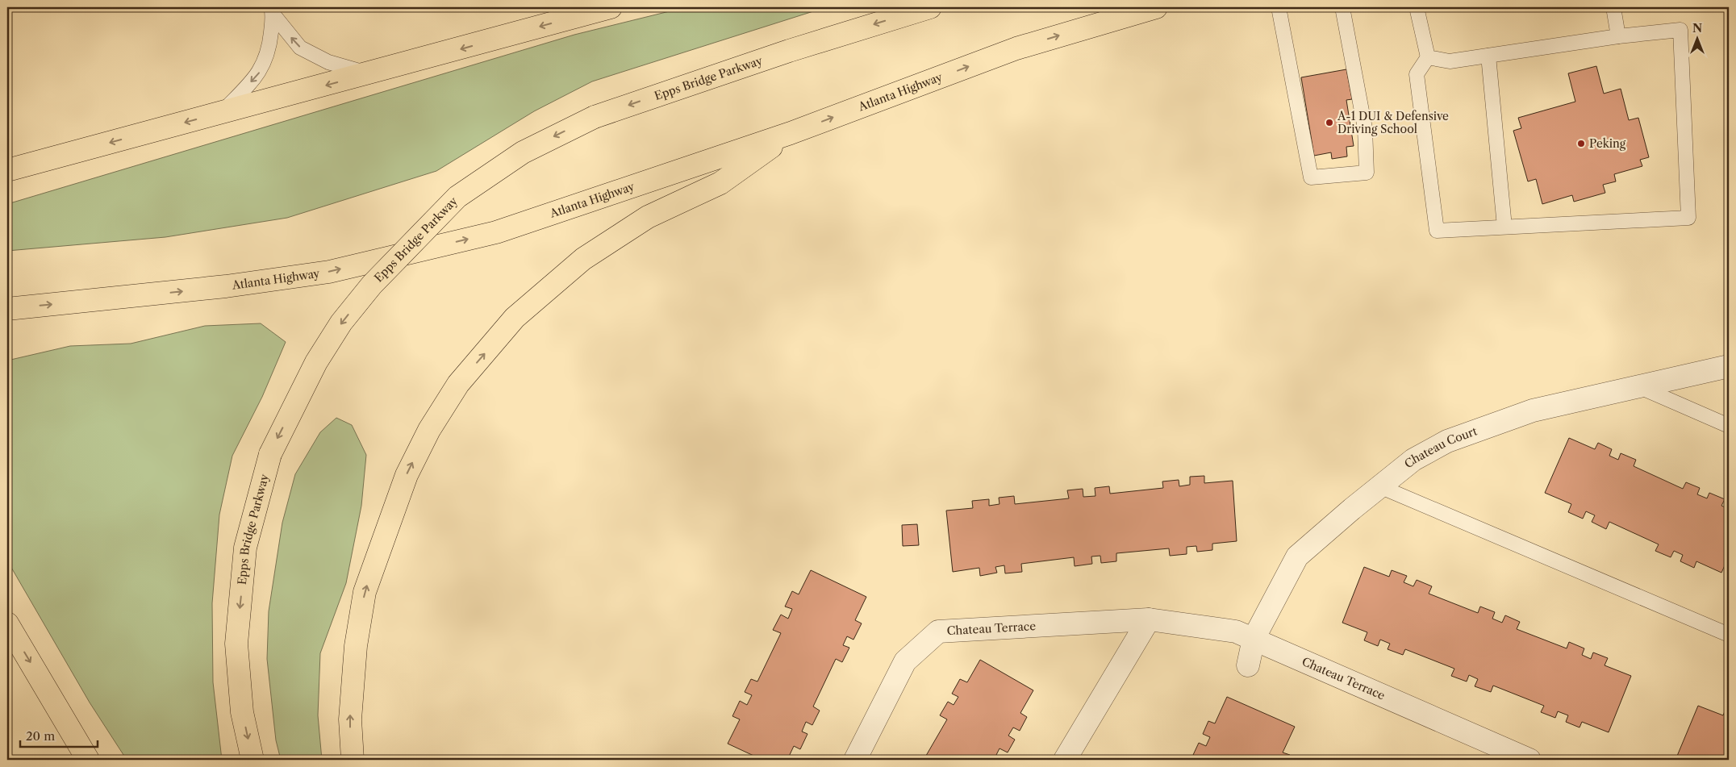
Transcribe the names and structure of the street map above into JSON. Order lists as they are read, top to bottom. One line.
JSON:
{"streets":{"main road":["Epps Bridge Parkway","Atlanta Highway"],"street":["Chateau Court","Chateau Terrace"]},"crossings":[["Chateau Court","Chateau Terrace"]],"places":["A-1 DUI & Defensive Driving School","Peking"],"scale_bar":"20 m","north":"top"}
